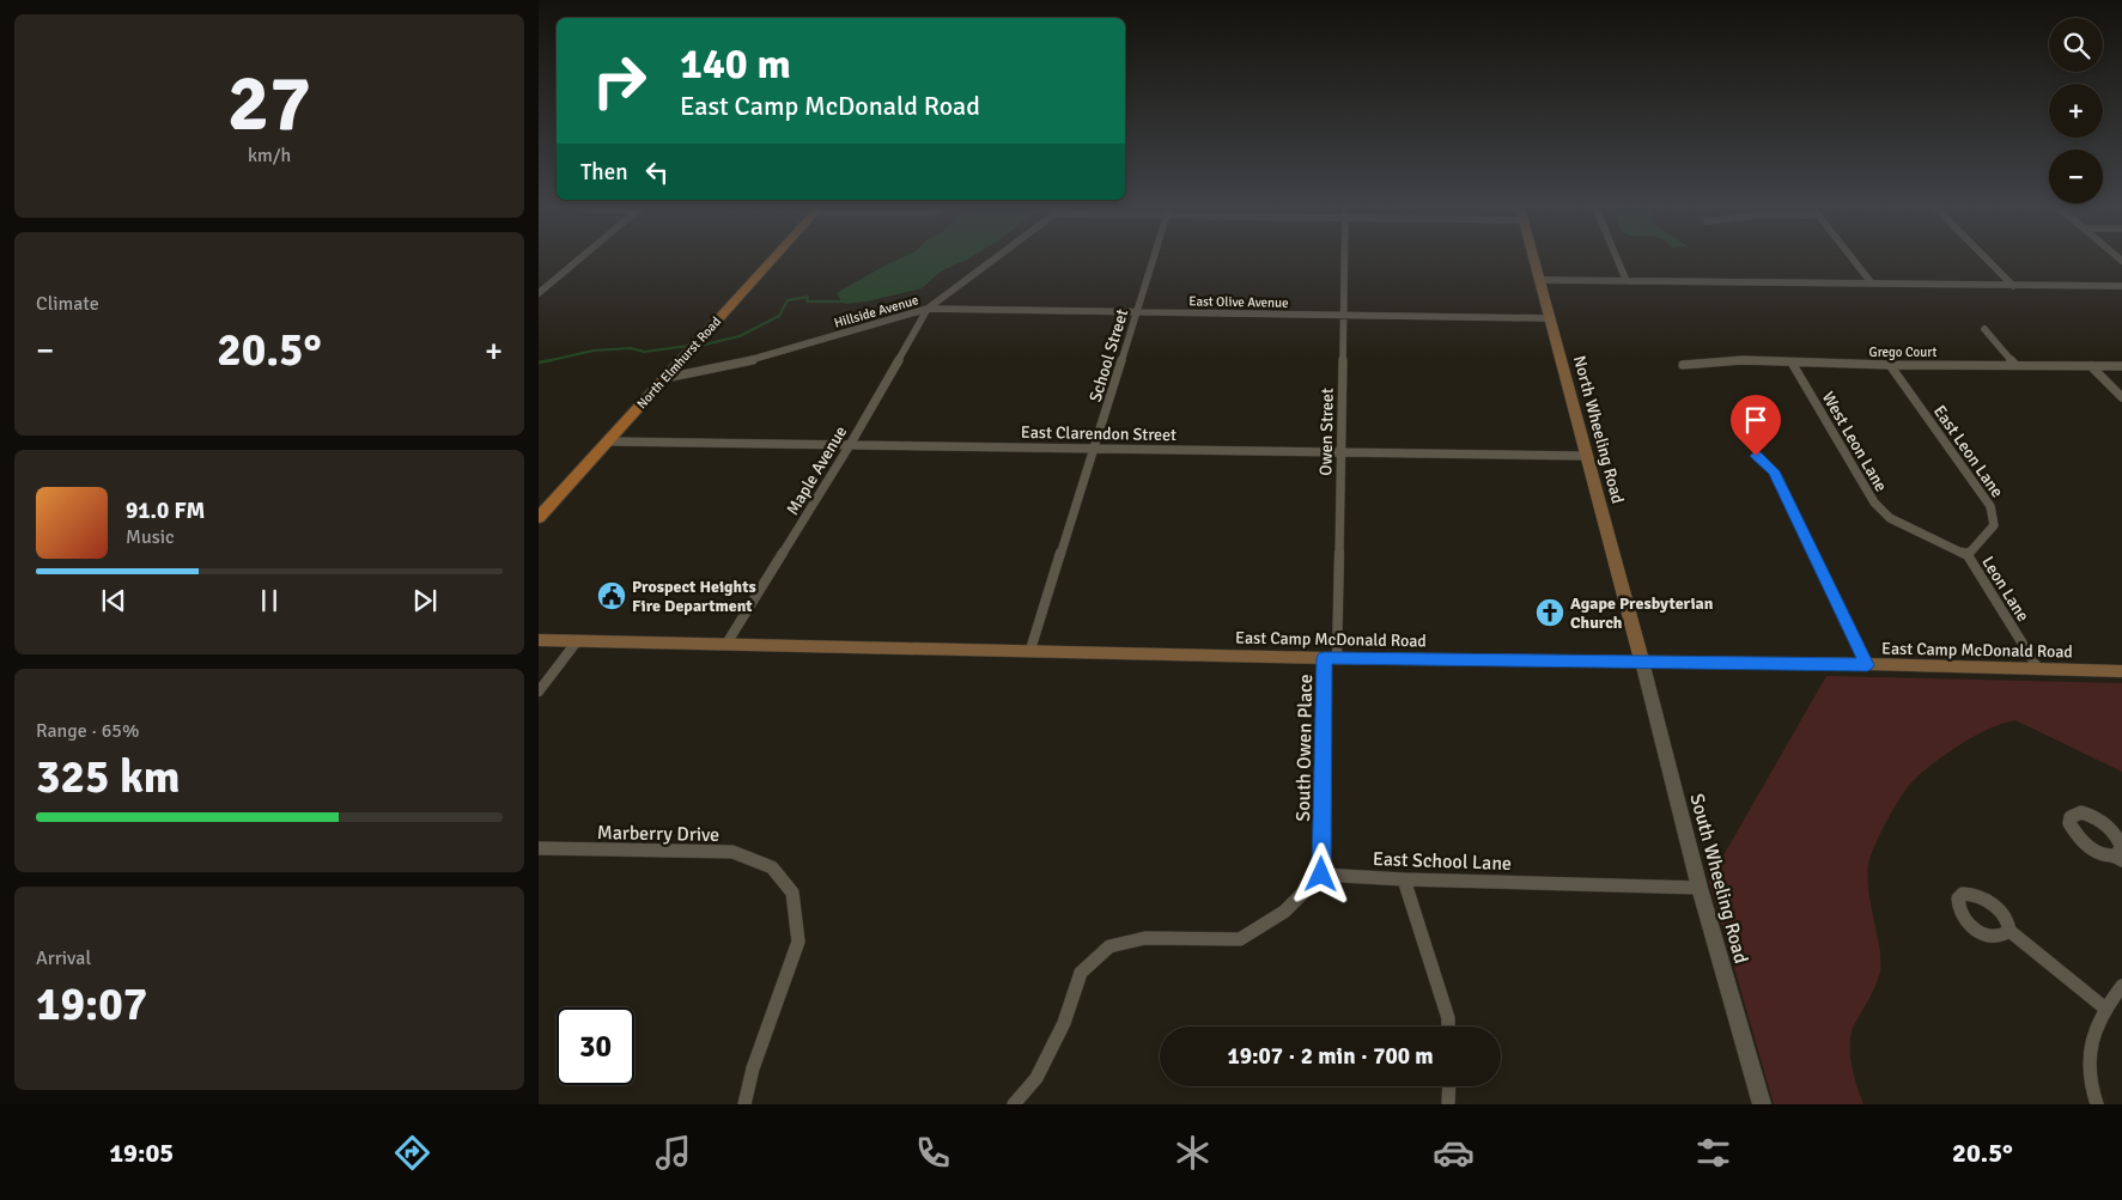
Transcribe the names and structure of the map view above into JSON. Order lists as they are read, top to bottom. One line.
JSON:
{"streets":{"main road":["North Elmhurst Road","North Wheeling Road","East Camp McDonald Road"],"street":["East Olive Avenue","Hillside Avenue","Grego Court","School Street","Owen Street","East Clarendon Street","West Leon Lane","East Leon Lane","Maple Avenue","Leon Lane","South Owen Place","Marberry Drive","East School Lane","South Wheeling Road"]},"crossings":[["East Olive Avenue","Hillside Avenue"],["East Olive Avenue","School Street"],["East Olive Avenue","North Wheeling Road"],["East Olive Avenue","Owen Street"],["East Olive Avenue","Maple Avenue"],["Hillside Avenue","North Elmhurst Road"],["Hillside Avenue","Maple Avenue"],["Grego Court","West Leon Lane"],["Grego Court","East Leon Lane"],["School Street","East Clarendon Street"],["School Street","East Camp McDonald Road"],["North Elmhurst Road","East Clarendon Street"],["North Wheeling Road","East Clarendon Street"],["North Wheeling Road","East Camp McDonald Road"],["North Wheeling Road","South Wheeling Road"],["Owen Street","East Clarendon Street"],["Owen Street","East Camp McDonald Road"],["Owen Street","South Owen Place"],["East Clarendon Street","Maple Avenue"],["West Leon Lane","East Leon Lane"],["West Leon Lane","Leon Lane"],["East Leon Lane","Leon Lane"],["Maple Avenue","East Camp McDonald Road"],["Leon Lane","East Camp McDonald Road"],["East Camp McDonald Road","South Owen Place"],["East Camp McDonald Road","South Wheeling Road"],["South Owen Place","East School Lane"],["East School Lane","South Wheeling Road"]],"places":{"public building":["Prospect Heights Fire Department"],"church":["Agape Presbyterian Church"]},"page":{"tile":[["27","km/h"],"Climate",["Range · 65%","325 km"],["Arrival","19:07"]],"map_buttons":["+","−"],"turn":["140 m","East Camp McDonald Road"],"then":"Then","heat":["−","20.5°","+"],"song":["91.0 FM","Music"],"limit":"30","trip":"19:07 · 2 min · 700 m","tabs":["19:05","20.5°"]}}
